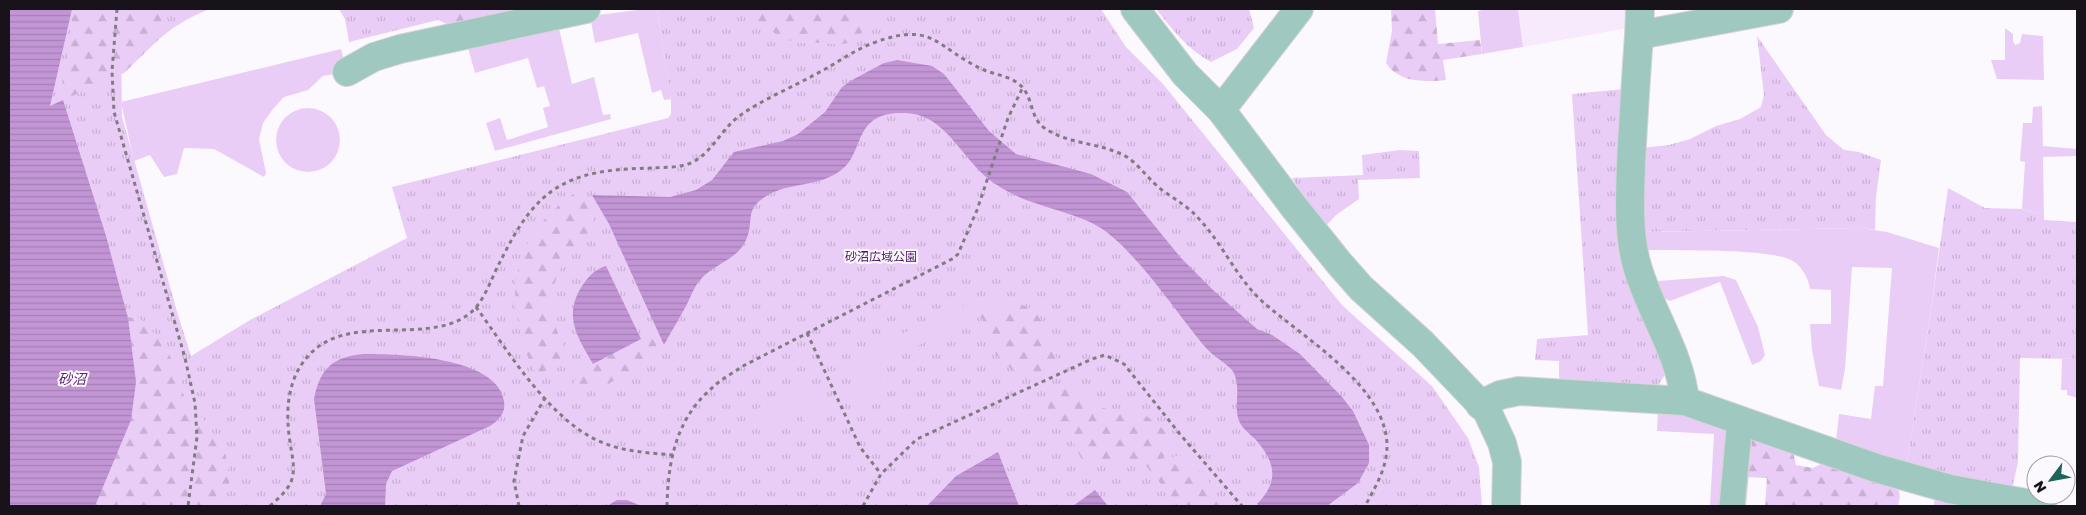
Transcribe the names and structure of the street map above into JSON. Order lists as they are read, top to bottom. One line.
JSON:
{"water":["砂沼"],"parks":["砂沼広域公園"],"north":"bottom left"}
